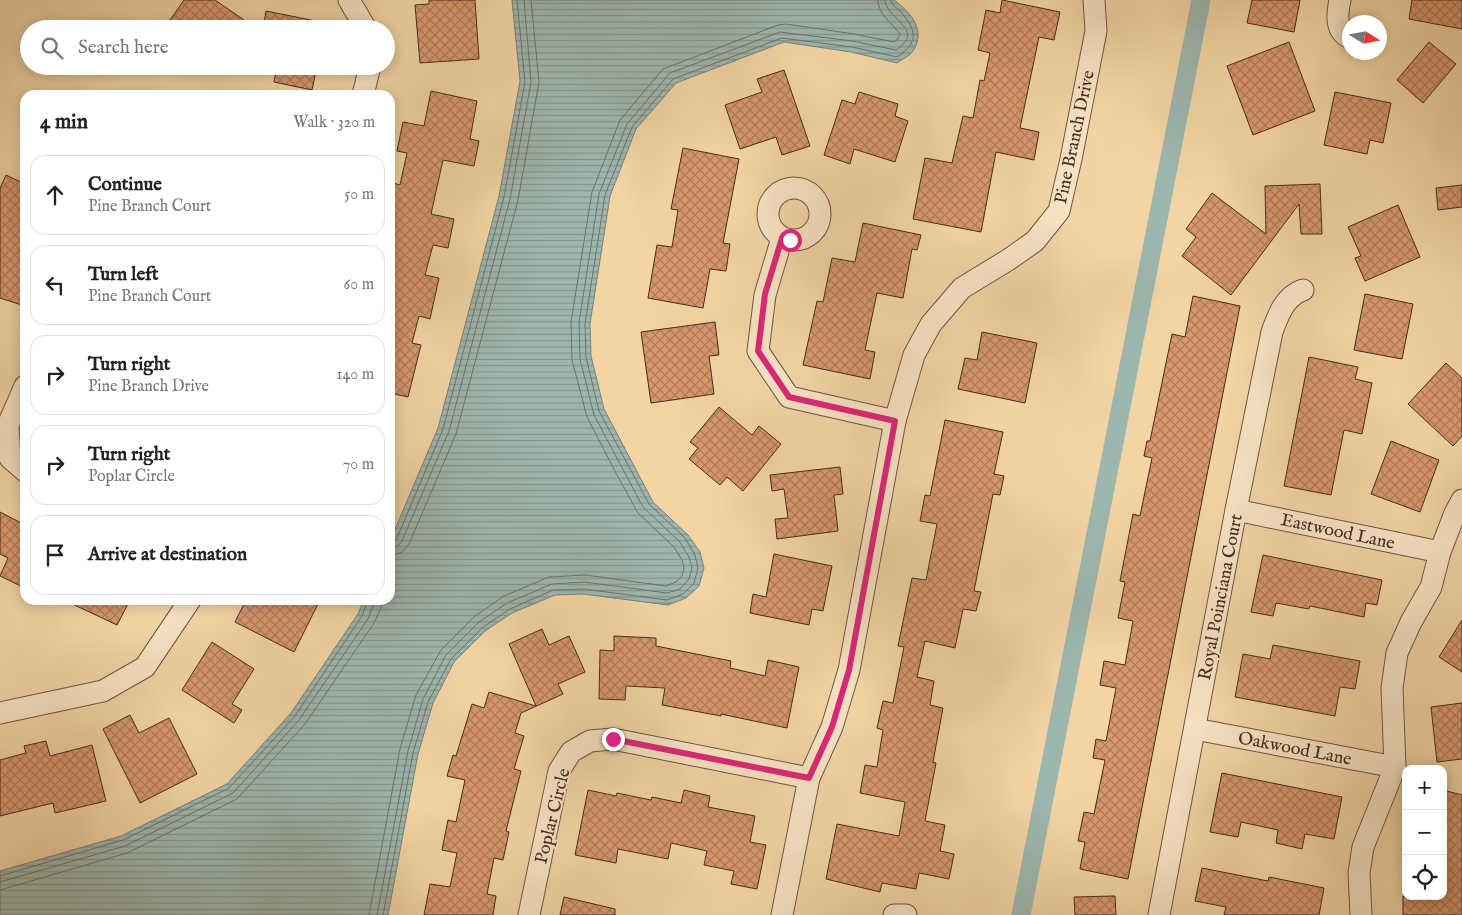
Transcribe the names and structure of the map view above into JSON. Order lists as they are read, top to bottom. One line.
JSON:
{"streets":{"street":["Pine Branch Drive","Eastwood Lane","Royal Poinciana Court","Oakwood Lane","Poplar Circle"]},"crossings":[["Pine Branch Drive","Poplar Circle"],["Eastwood Lane","Royal Poinciana Court"],["Royal Poinciana Court","Oakwood Lane"]],"north":"right","page":{"search":"Search here","heading":["4 min","Walk · 320 m"],"list":[["Continue","Pine Branch Court","50 m"],["Turn left","Pine Branch Court","60 m"],["Turn right","Pine Branch Drive","140 m"],["Turn right","Poplar Circle","70 m"],"Arrive at destination"],"map_buttons":["+","−"]}}
